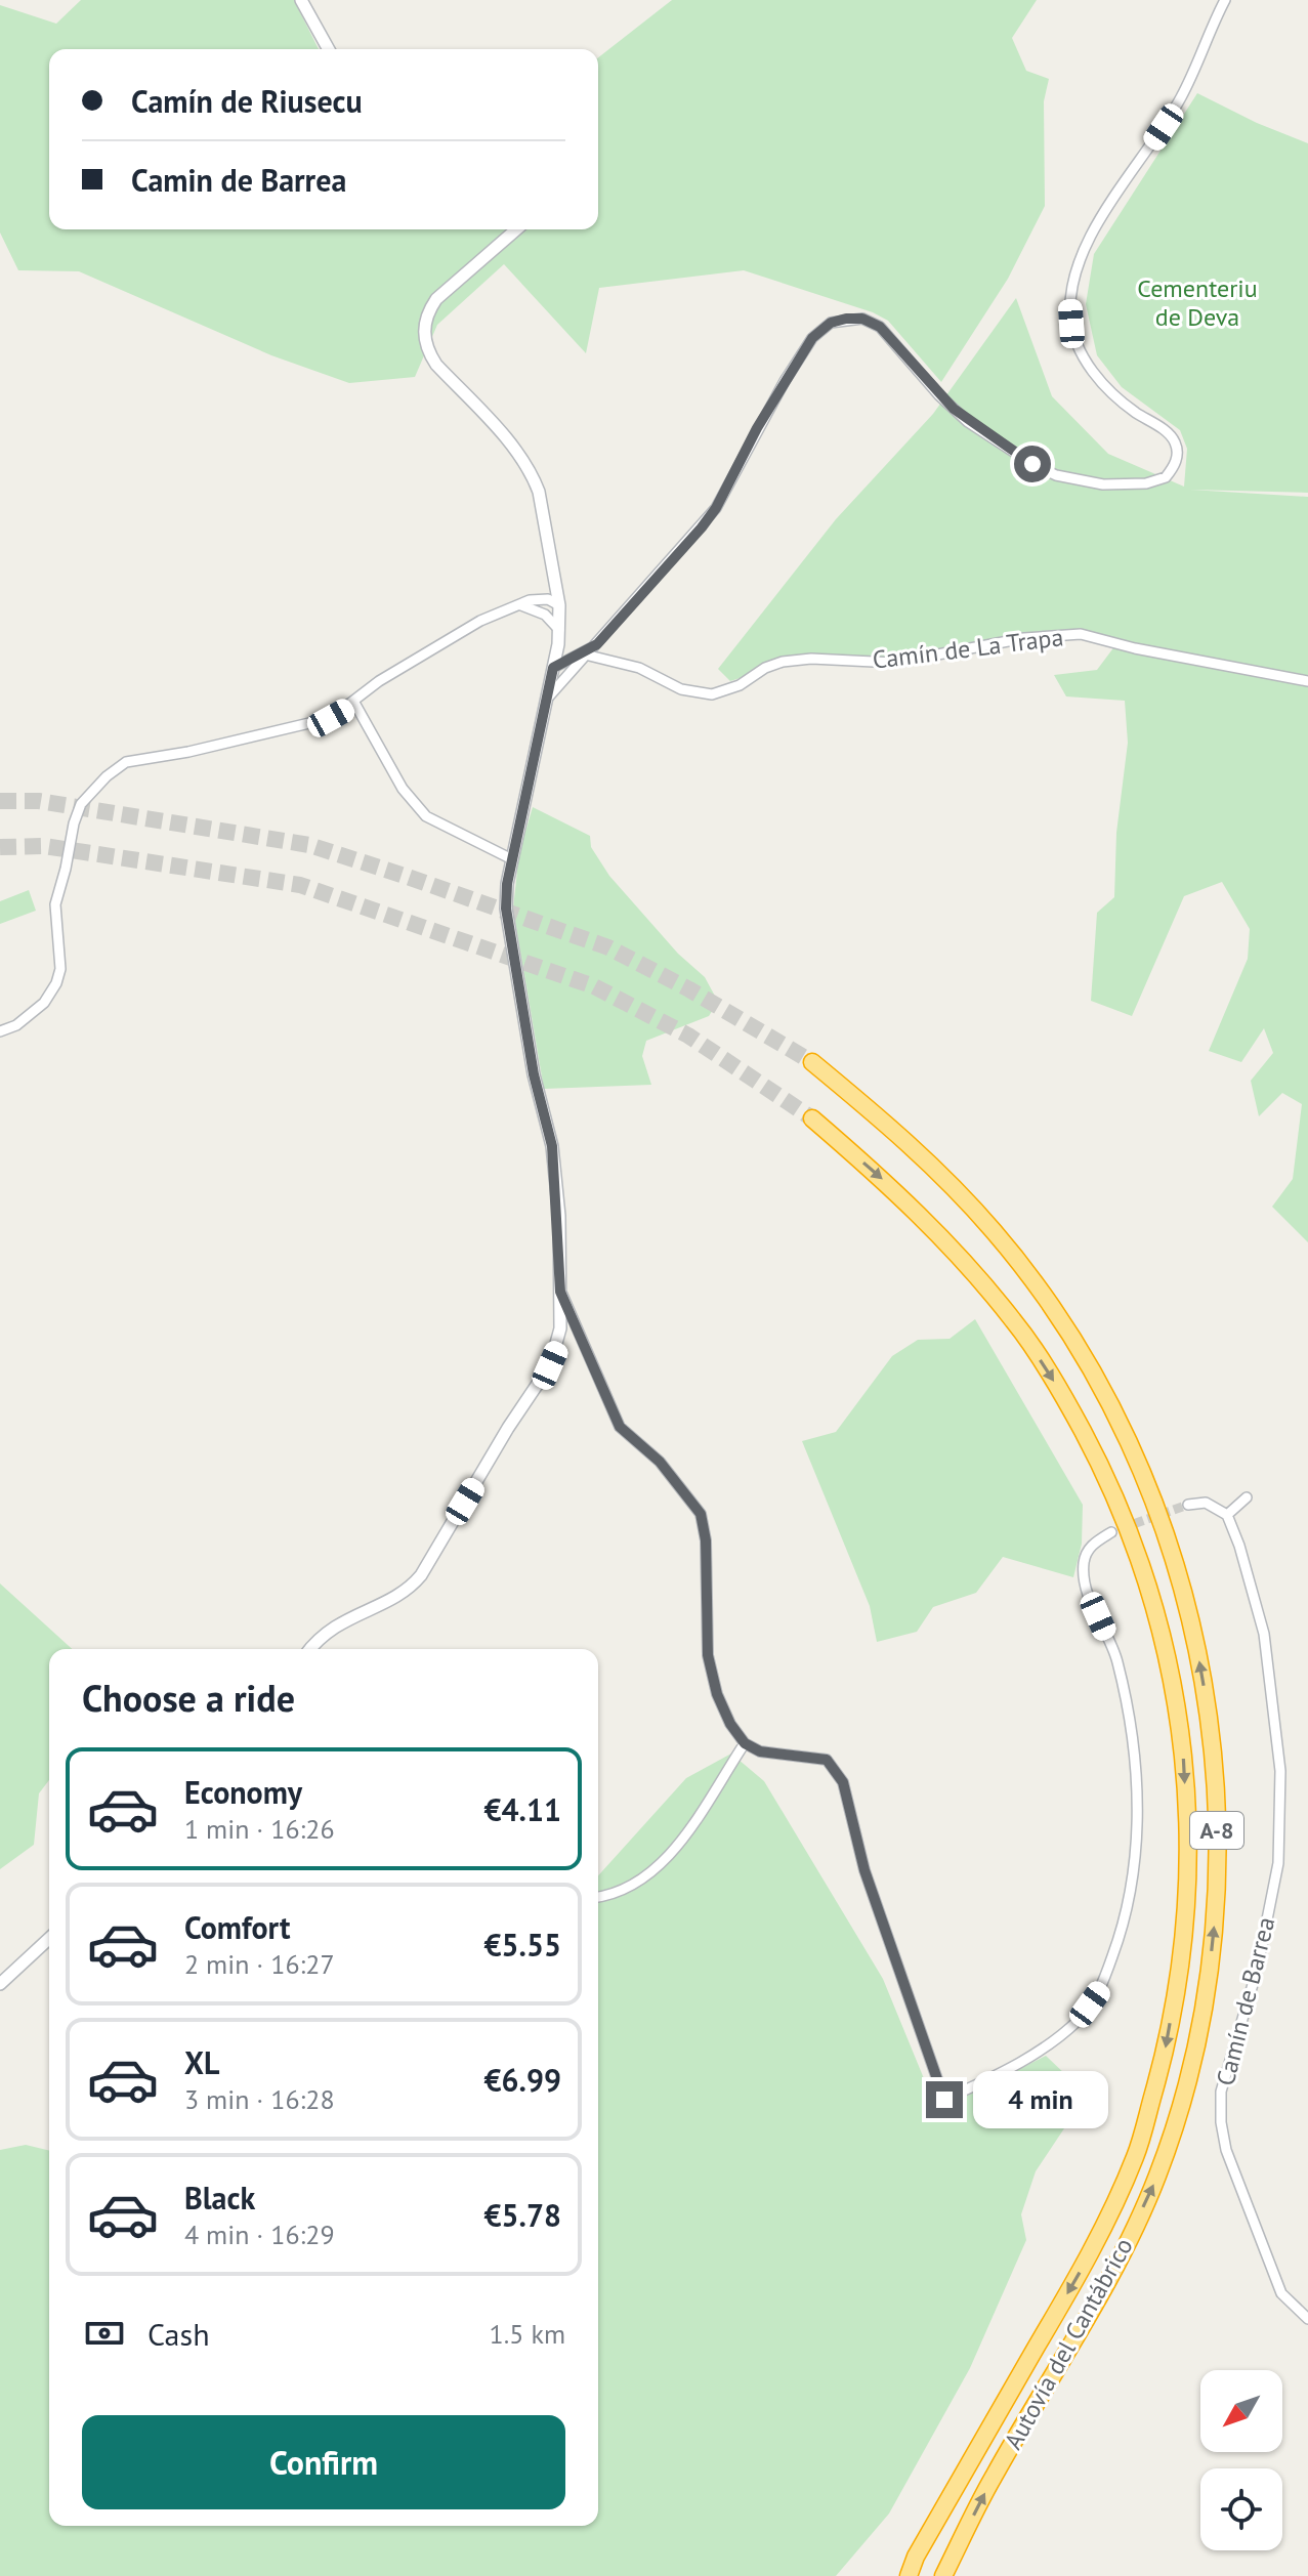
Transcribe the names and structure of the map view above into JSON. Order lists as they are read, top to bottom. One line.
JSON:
{"streets":{"highway":["A-8","Autovía del Cantábrico"],"street":["Camín de La Trapa","Camín de Barrea"]},"parks":["Cementeriu de Deva"],"north":"bottom left","page":{"banner":["Camín de Riusecu","Camin de Barrea"],"heading":"Choose a ride","list":[{"name":"Economy","note":"1 min · 16:26","value":"€4.11"},{"name":"Comfort","note":"2 min · 16:27","value":"€5.55"},{"name":"XL","note":"3 min · 16:28","value":"€6.99"},{"name":"Black","note":"4 min · 16:29","value":"€5.78"}],"bubble":"4 min","pay":["Cash","1.5 km"],"buttons":"Confirm"}}
